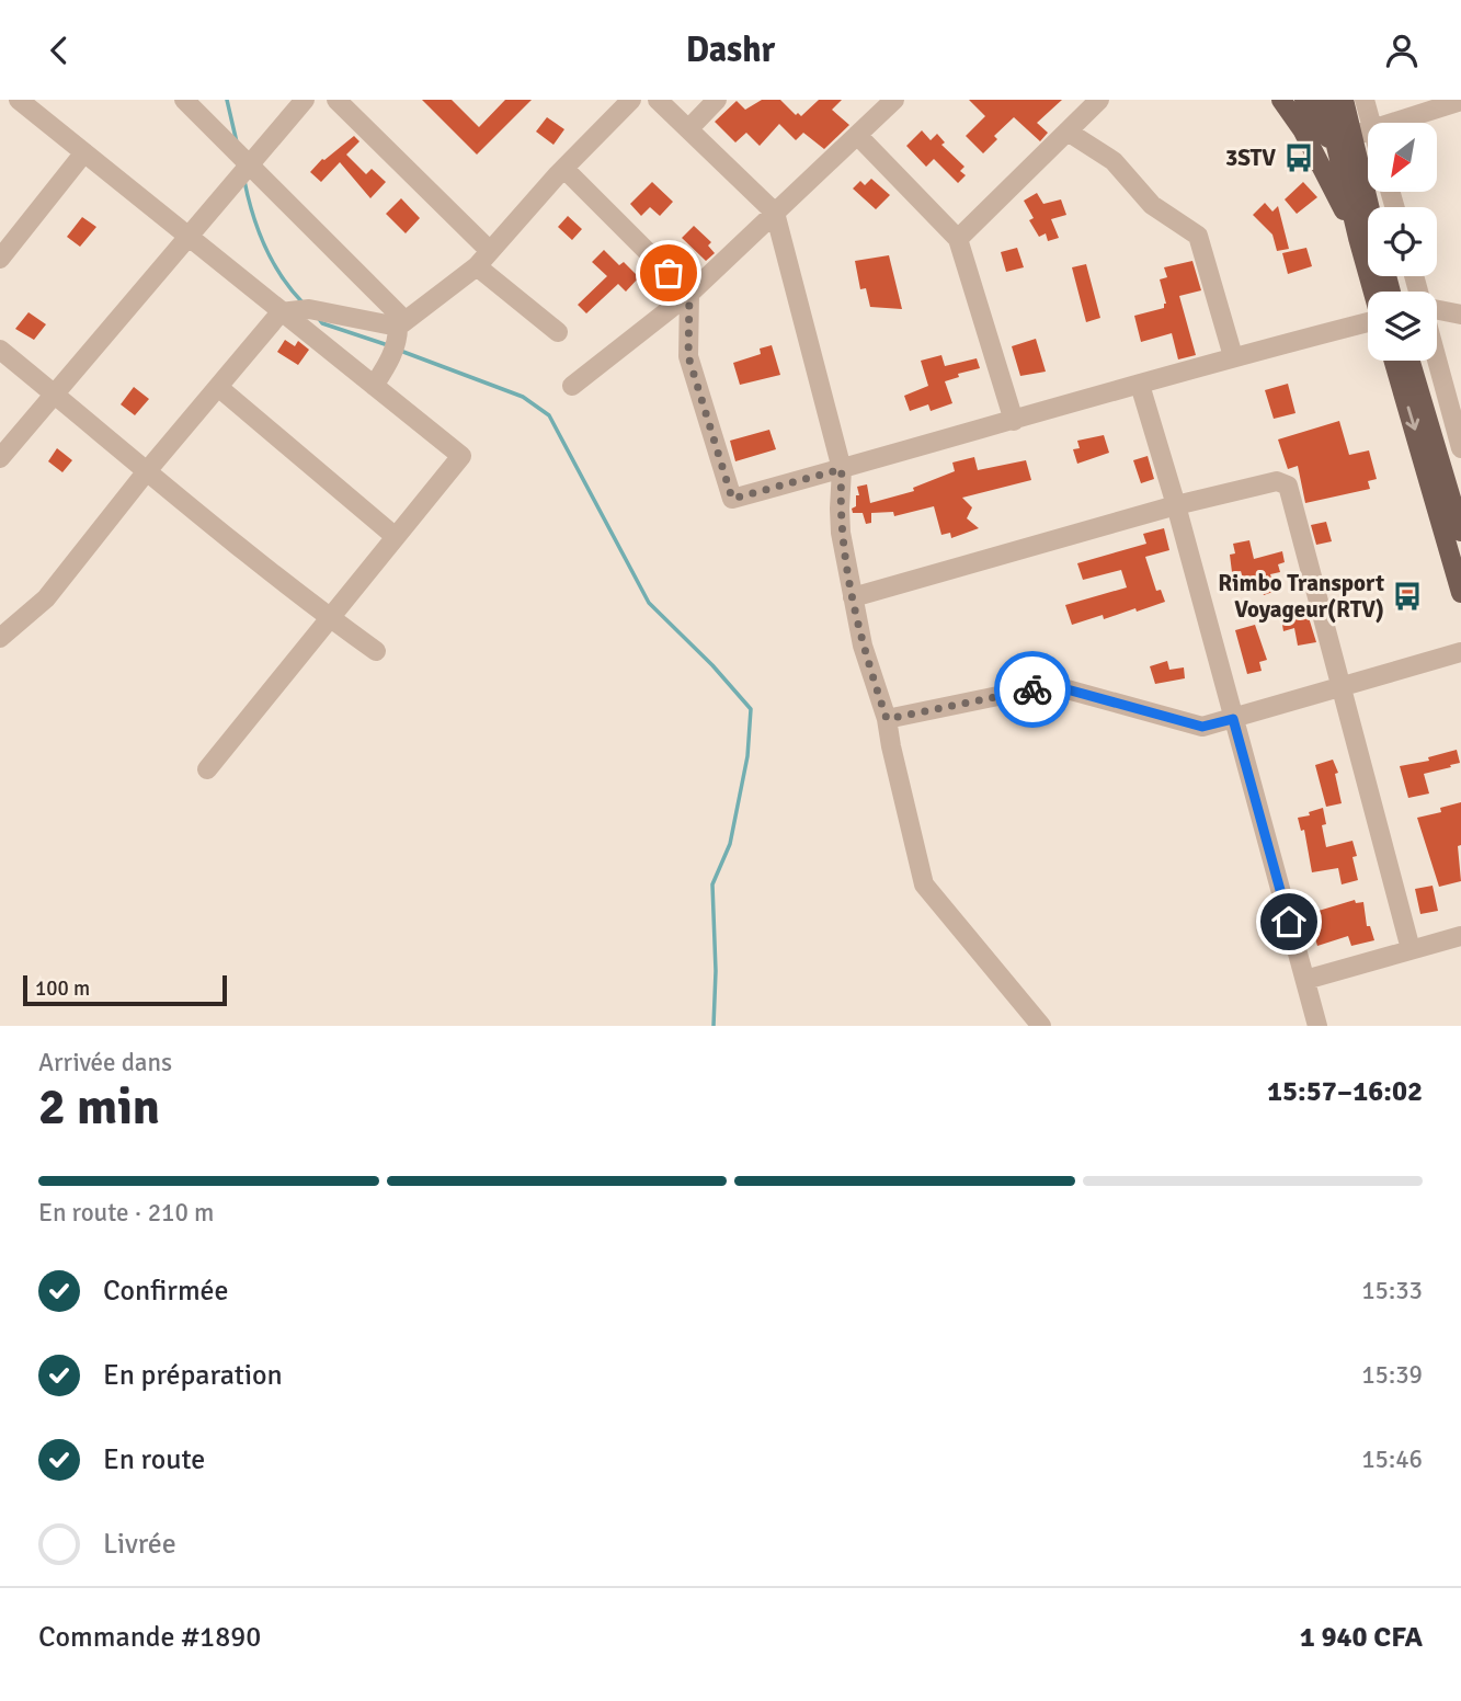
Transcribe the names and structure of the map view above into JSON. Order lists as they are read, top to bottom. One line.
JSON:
{"places":{"bus stop":["3STV","Rimbo Transport Voyageur(RTV)"]},"scale_bar":"100 m","north":"bottom left","page":{"header":"Dashr","scale":"100 m","heading":["2 min","Arrivée dans","15:57–16:02"],"panel":["Commande #1890","1 940 CFA"],"bar":"En route · 210 m","list":[["Confirmée","15:33"],["En préparation","15:39"],["En route","15:46"],"Livrée"]}}
